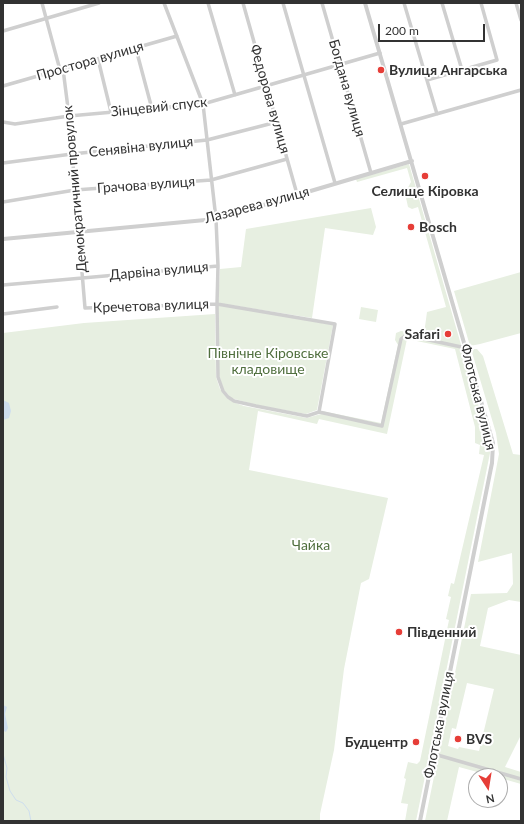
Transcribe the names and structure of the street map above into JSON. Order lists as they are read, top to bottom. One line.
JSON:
{"streets":{"street":["Простора вулиця","Богдана вулиця","Федорова вулиця","Зінцевий спуск","Сенявіна вулиця","Грачова вулиця","Демократичний провулок","Лазарева вулиця","Дарвіна вулиця","Кречетова вулиця","Флотська вулиця"]},"crossings":[["Простора вулиця","Демократичний провулок"],["Богдана вулиця","Зінцевий спуск"],["Богдана вулиця","Лазарева вулиця"],["Федорова вулиця","Зінцевий спуск"],["Федорова вулиця","Сенявіна вулиця"],["Федорова вулиця","Грачова вулиця"],["Федорова вулиця","Лазарева вулиця"],["Зінцевий спуск","Демократичний провулок"],["Зінцевий спуск","Флотська вулиця"],["Сенявіна вулиця","Демократичний провулок"],["Грачова вулиця","Демократичний провулок"],["Демократичний провулок","Лазарева вулиця"],["Демократичний провулок","Дарвіна вулиця"],["Демократичний провулок","Кречетова вулиця"],["Лазарева вулиця","Флотська вулиця"]],"parks":["Північне Кіровське кладовище","Чайка"],"places":["Вулиця Ангарська","Селище Кіровка","Bosch","Safari","Південний","BVS","Будцентр"],"scale_bar":"200 m","north":"bottom"}
